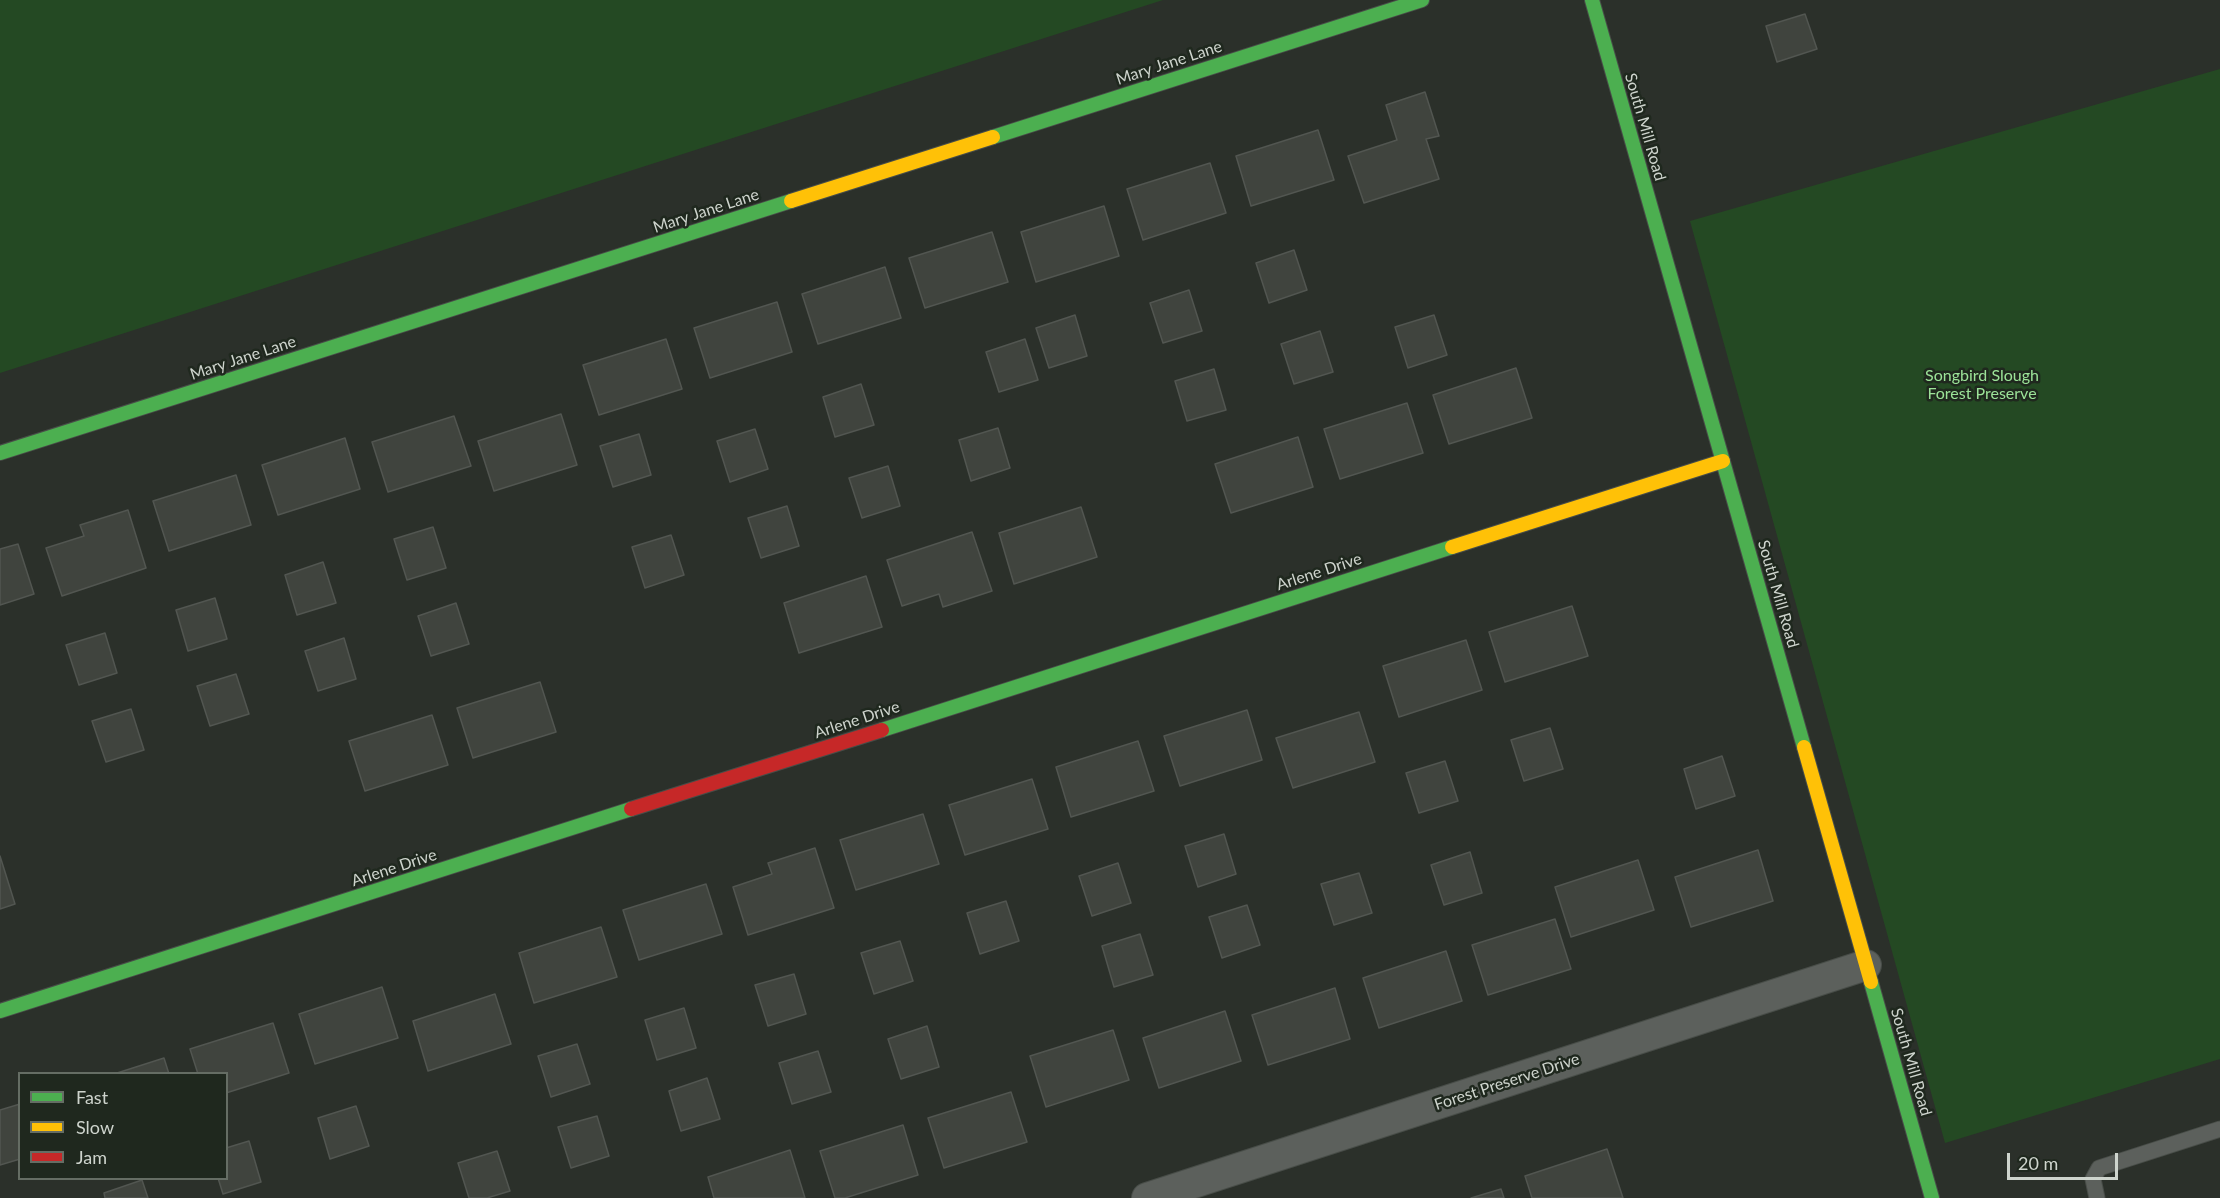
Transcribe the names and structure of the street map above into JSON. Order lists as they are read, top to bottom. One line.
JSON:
{"streets":{"street":["Mary Jane Lane","South Mill Road","Arlene Drive","Forest Preserve Drive"]},"crossings":[["South Mill Road","Arlene Drive"],["South Mill Road","Forest Preserve Drive"]],"parks":["Songbird Slough Forest Preserve"],"legend":["Fast","Slow","Jam"],"scale_bar":"20 m"}
